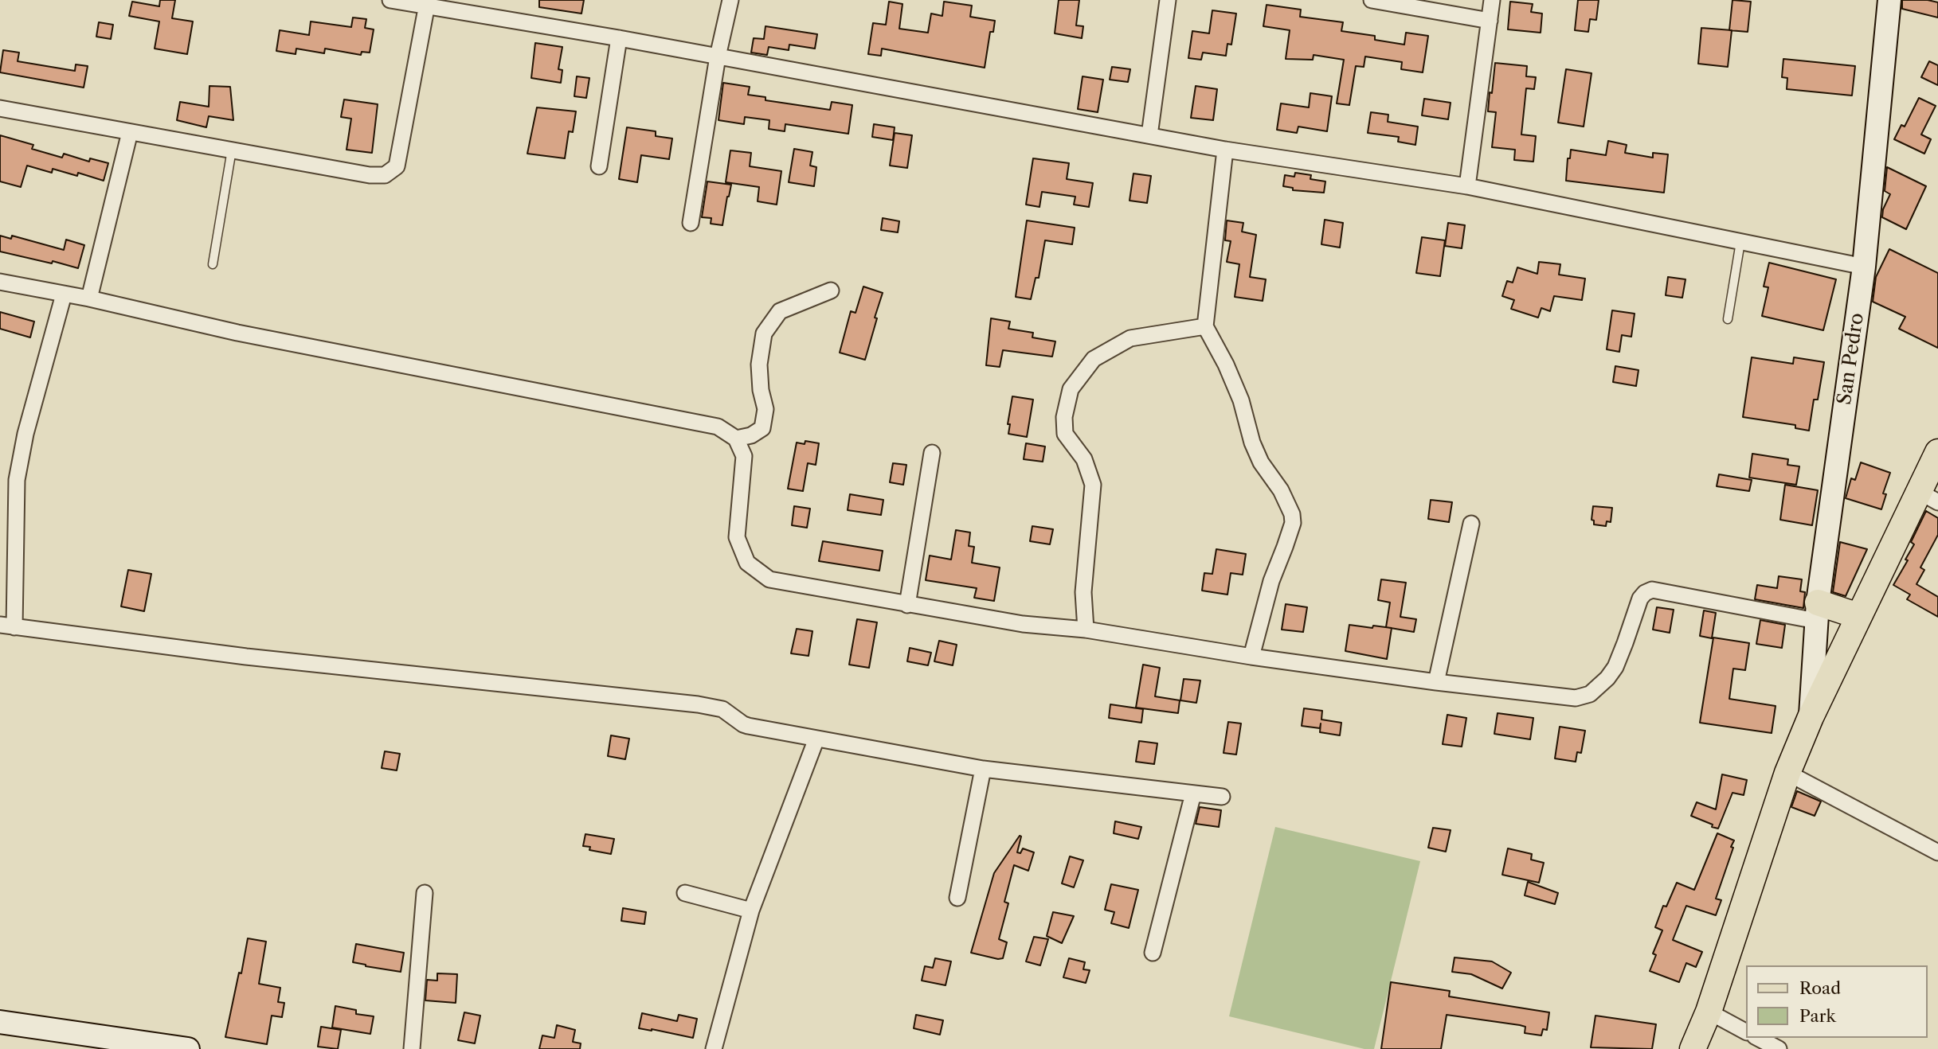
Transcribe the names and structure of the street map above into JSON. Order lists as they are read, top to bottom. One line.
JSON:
{"streets":{"main road":["San Pedro"]},"legend":["Road","Park"]}
